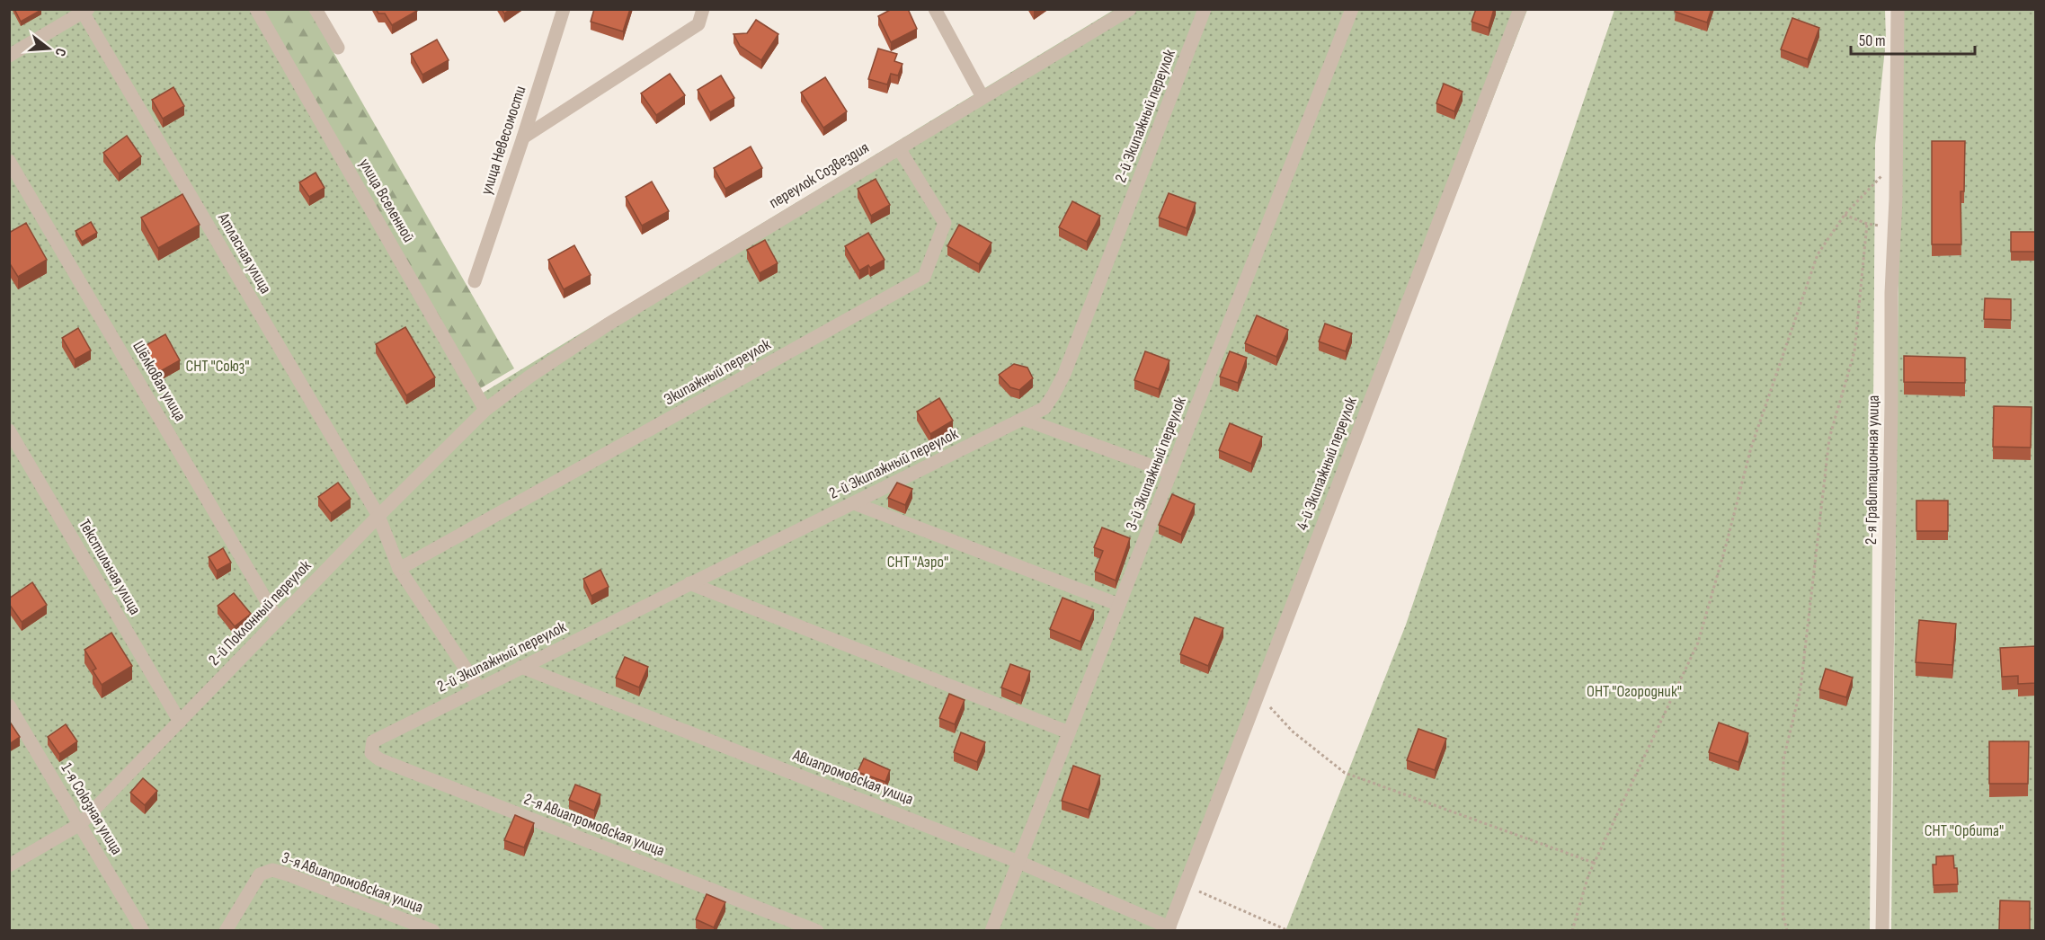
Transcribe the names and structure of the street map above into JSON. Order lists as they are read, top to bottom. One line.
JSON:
{"streets":{"street":["2-й Экипажный переулок","улица Невесомости","переулок Созвездия","улица Вселенной","Атласная улица","Экипажный переулок","Шёлковая улица","3-й Экипажный переулок","4-й Экипажный переулок","2-я Гравитационная улица","Текстильная улица","2-й Поклонный переулок","Авиапромовская улица","1-я Союзная улица","2-я Авиапромовская улица","3-я Авиапромовская улица"]},"crossings":[["2-й Экипажный переулок","Атласная улица"],["2-й Экипажный переулок","Авиапромовская улица"],["2-й Экипажный переулок","2-я Авиапромовская улица"],["переулок Созвездия","Экипажный переулок"],["переулок Созвездия","2-й Поклонный переулок"],["улица Вселенной","2-й Поклонный переулок"],["Атласная улица","Экипажный переулок"],["Атласная улица","2-й Поклонный переулок"],["Шёлковая улица","2-й Поклонный переулок"],["3-й Экипажный переулок","Авиапромовская улица"],["4-й Экипажный переулок","Авиапромовская улица"],["Текстильная улица","2-й Поклонный переулок"],["2-й Поклонный переулок","1-я Союзная улица"]],"parks":["СНТ \"Союз\"","СНТ \"Аэро\"","ОНТ \"Огородник\"","СНТ \"Орбита\""],"scale_bar":"50 m","north":"right"}
